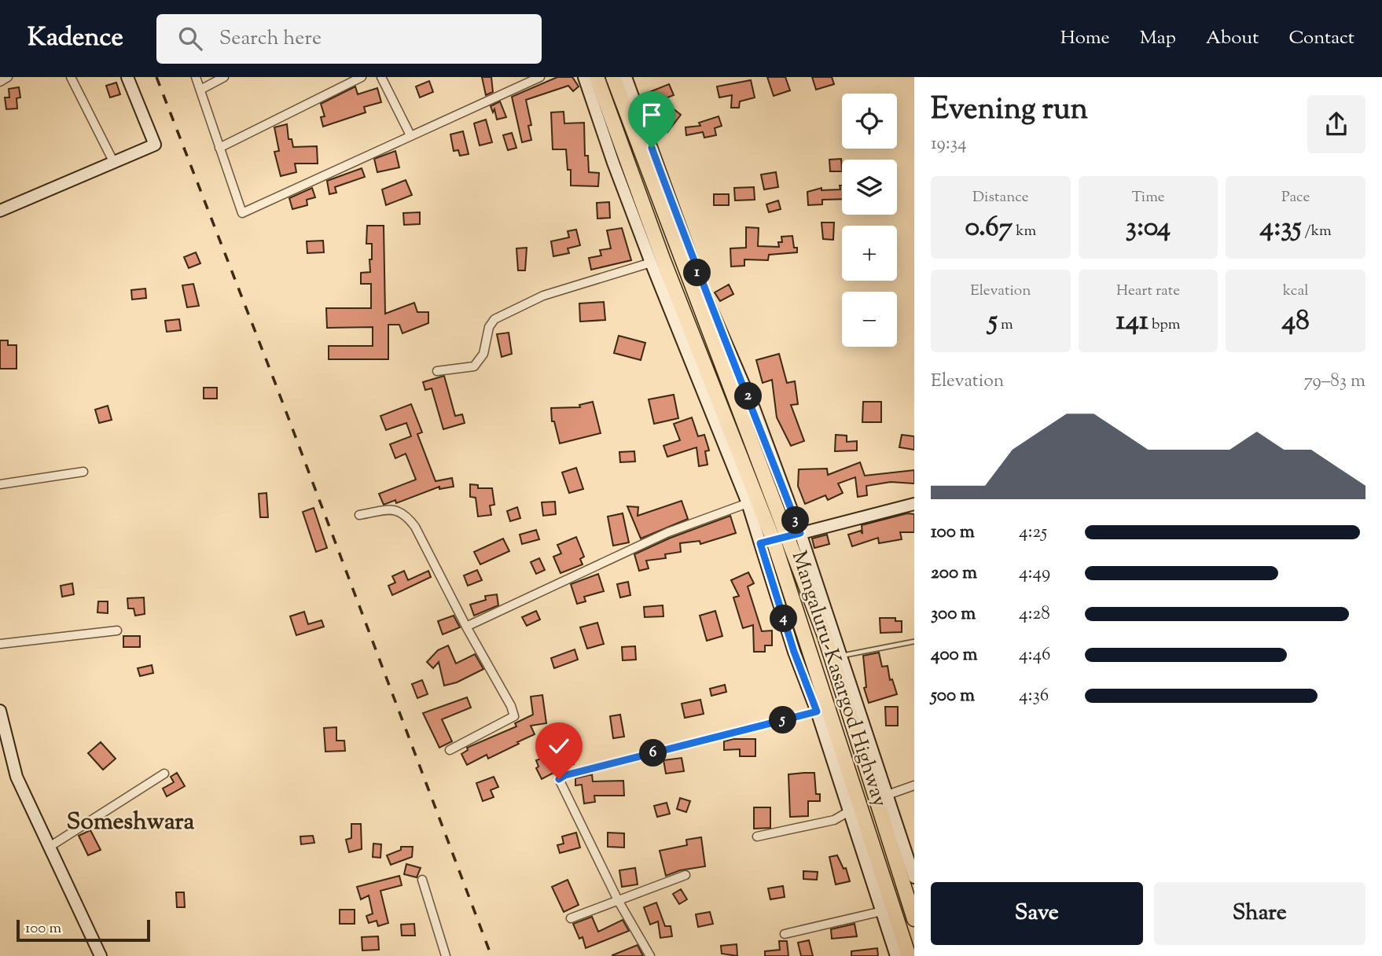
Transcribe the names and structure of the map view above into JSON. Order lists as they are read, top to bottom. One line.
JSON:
{"streets":{"highway":["Mangaluru-Kasargod Highway"]},"districts":["Someshwara"],"scale_bar":"100 m","page":{"header":"Kadence","search":"Search here","nav":["Home","Map","About","Contact"],"heading":["Evening run","19:34"],"map_buttons":["+","−"],"stats":[["Distance","0.67 km"],["Time","3:04"],["Pace","4:35 /km"],["Elevation","5 m"],["Heart rate","141 bpm"],["kcal","48"]],"pins":["1","2","3","4","5","6"],"chart":["Elevation","79–83 m"],"list":[{"name":"100 m","note":"4:25"},{"name":"200 m","note":"4:49"},{"name":"300 m","note":"4:28"},{"name":"400 m","note":"4:46"},{"name":"500 m","note":"4:36"}],"buttons":["Save","Share"],"scale":"100 m"}}
